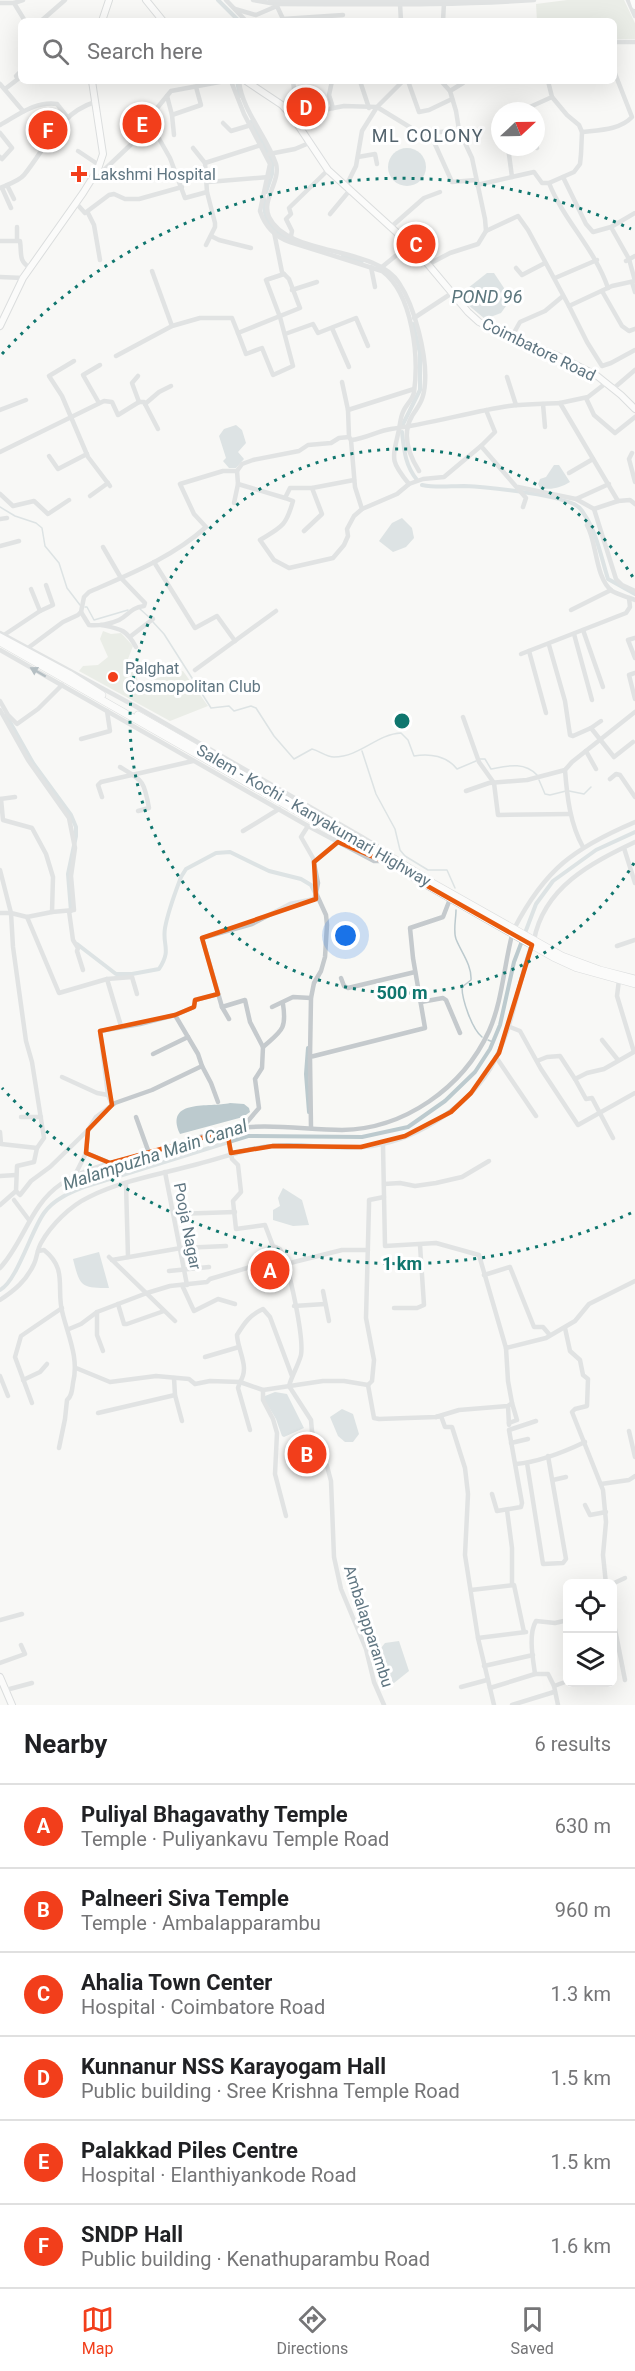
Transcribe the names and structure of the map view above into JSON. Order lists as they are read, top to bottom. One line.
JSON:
{"streets":{"highway":["Salem - Kochi - Kanyakumari Highway"],"main road":["Coimbatore Road"],"street":["Pooja Nagar","Ambalapparambu"]},"districts":["ML COLONY"],"water":["POND 96","Malampuzha Main Canal"],"places":{"health":["Lakshmi Hospital"],"other":["Palghat Cosmopolitan Club"]},"north":"right","page":{"search":"Search here","pins":["D","E","F","C","A","B"],"heading":["Nearby","6 results"],"list":[{"mark":"A","name":"Puliyal Bhagavathy Temple","note":"Temple · Puliyankavu Temple Road","value":"630 m"},{"mark":"B","name":"Palneeri Siva Temple","note":"Temple · Ambalapparambu","value":"960 m"},{"mark":"C","name":"Ahalia Town Center","note":"Hospital · Coimbatore Road","value":"1.3 km"},{"mark":"D","name":"Kunnanur NSS Karayogam Hall","note":"Public building · Sree Krishna Temple Road","value":"1.5 km"},{"mark":"E","name":"Palakkad Piles Centre","note":"Hospital · Elanthiyankode Road","value":"1.5 km"},{"mark":"F","name":"SNDP Hall","note":"Public building · Kenathuparambu Road","value":"1.6 km"}],"nav":["Map","Directions","Saved"]},"rings":["500 m","1 km"]}
